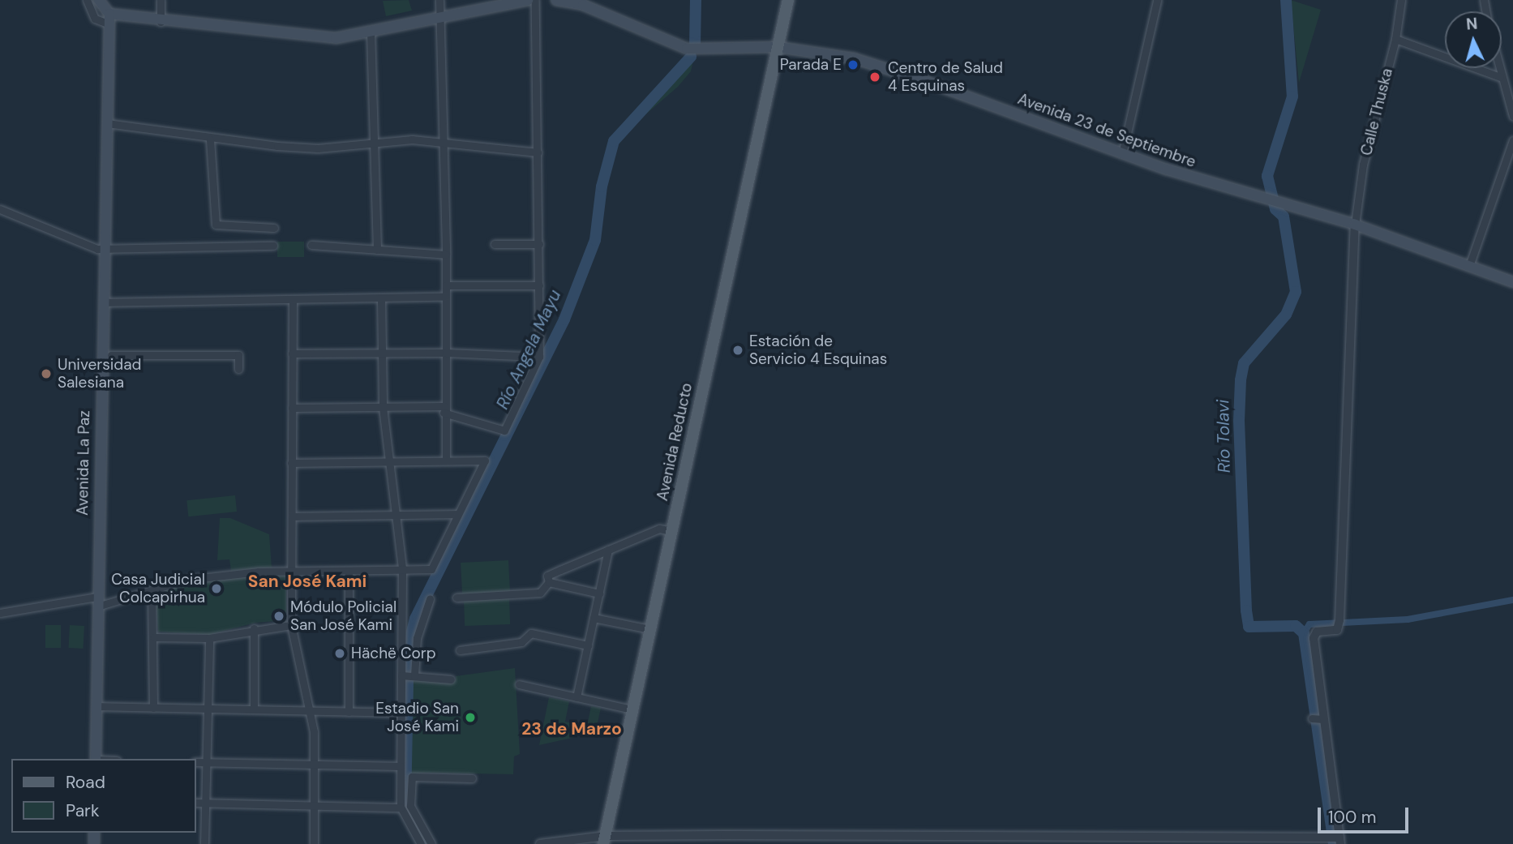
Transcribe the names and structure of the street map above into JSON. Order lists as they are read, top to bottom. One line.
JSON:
{"streets":{"main road":["Avenida 23 de Septiembre","Avenida Reducto","Avenida La Paz"],"street":["Calle Thuska"]},"crossings":[["Calle Thuska","Avenida 23 de Septiembre"],["Avenida 23 de Septiembre","Avenida Reducto"]],"districts":["San José Kami","23 de Marzo"],"water":["Río Angela Mayu","Río Tolavi"],"places":["Parada E","Centro de Salud 4 Esquinas","Estación de Servicio 4 Esquinas","Universidad Salesiana","Casa Judicial Colcapirhua","Módulo Policial San José Kami","Hächë Corp","Estadio San José Kami"],"legend":["Road","Park"],"scale_bar":"100 m","north":"top"}
